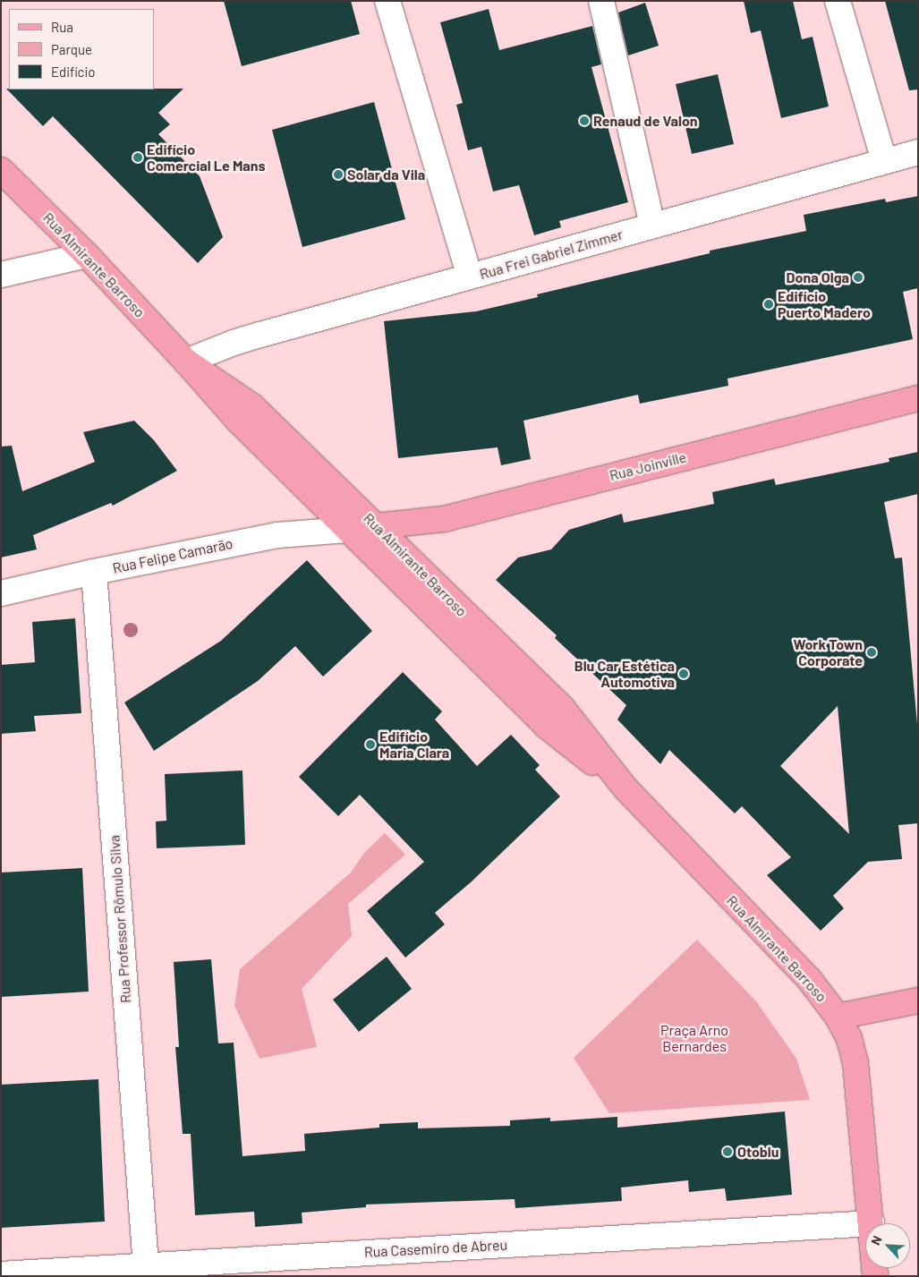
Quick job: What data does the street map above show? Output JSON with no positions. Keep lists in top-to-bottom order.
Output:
{
  "streets": {
    "main road": ["Rua Almirante Barroso", "Rua Joinville"],
    "street": [
      "Rua Frei Gabriel Zimmer",
      "Rua Felipe Camarão",
      "Rua Professor Rômulo Silva",
      "Rua Casemiro de Abreu"
    ]
  },
  "crossings": [
    ["Rua Frei Gabriel Zimmer", "Rua Almirante Barroso"],
    ["Rua Almirante Barroso", "Rua Joinville"],
    ["Rua Almirante Barroso", "Rua Felipe Camarão"],
    ["Rua Joinville", "Rua Felipe Camarão"],
    ["Rua Felipe Camarão", "Rua Professor Rômulo Silva"],
    ["Rua Professor Rômulo Silva", "Rua Casemiro de Abreu"]
  ],
  "parks": ["Praça Arno Bernardes"],
  "places": [
    "Renaud de Valon",
    "Edifício Comercial Le Mans",
    "Solar da Vila",
    "Dona Olga",
    "Edifício Puerto Madero",
    "Work Town Corporate",
    "Blu Car Estética Automotiva",
    "Edifício Maria Clara",
    "Otoblu"
  ],
  "legend": ["Rua", "Parque", "Edifício"],
  "north": "top left"
}
